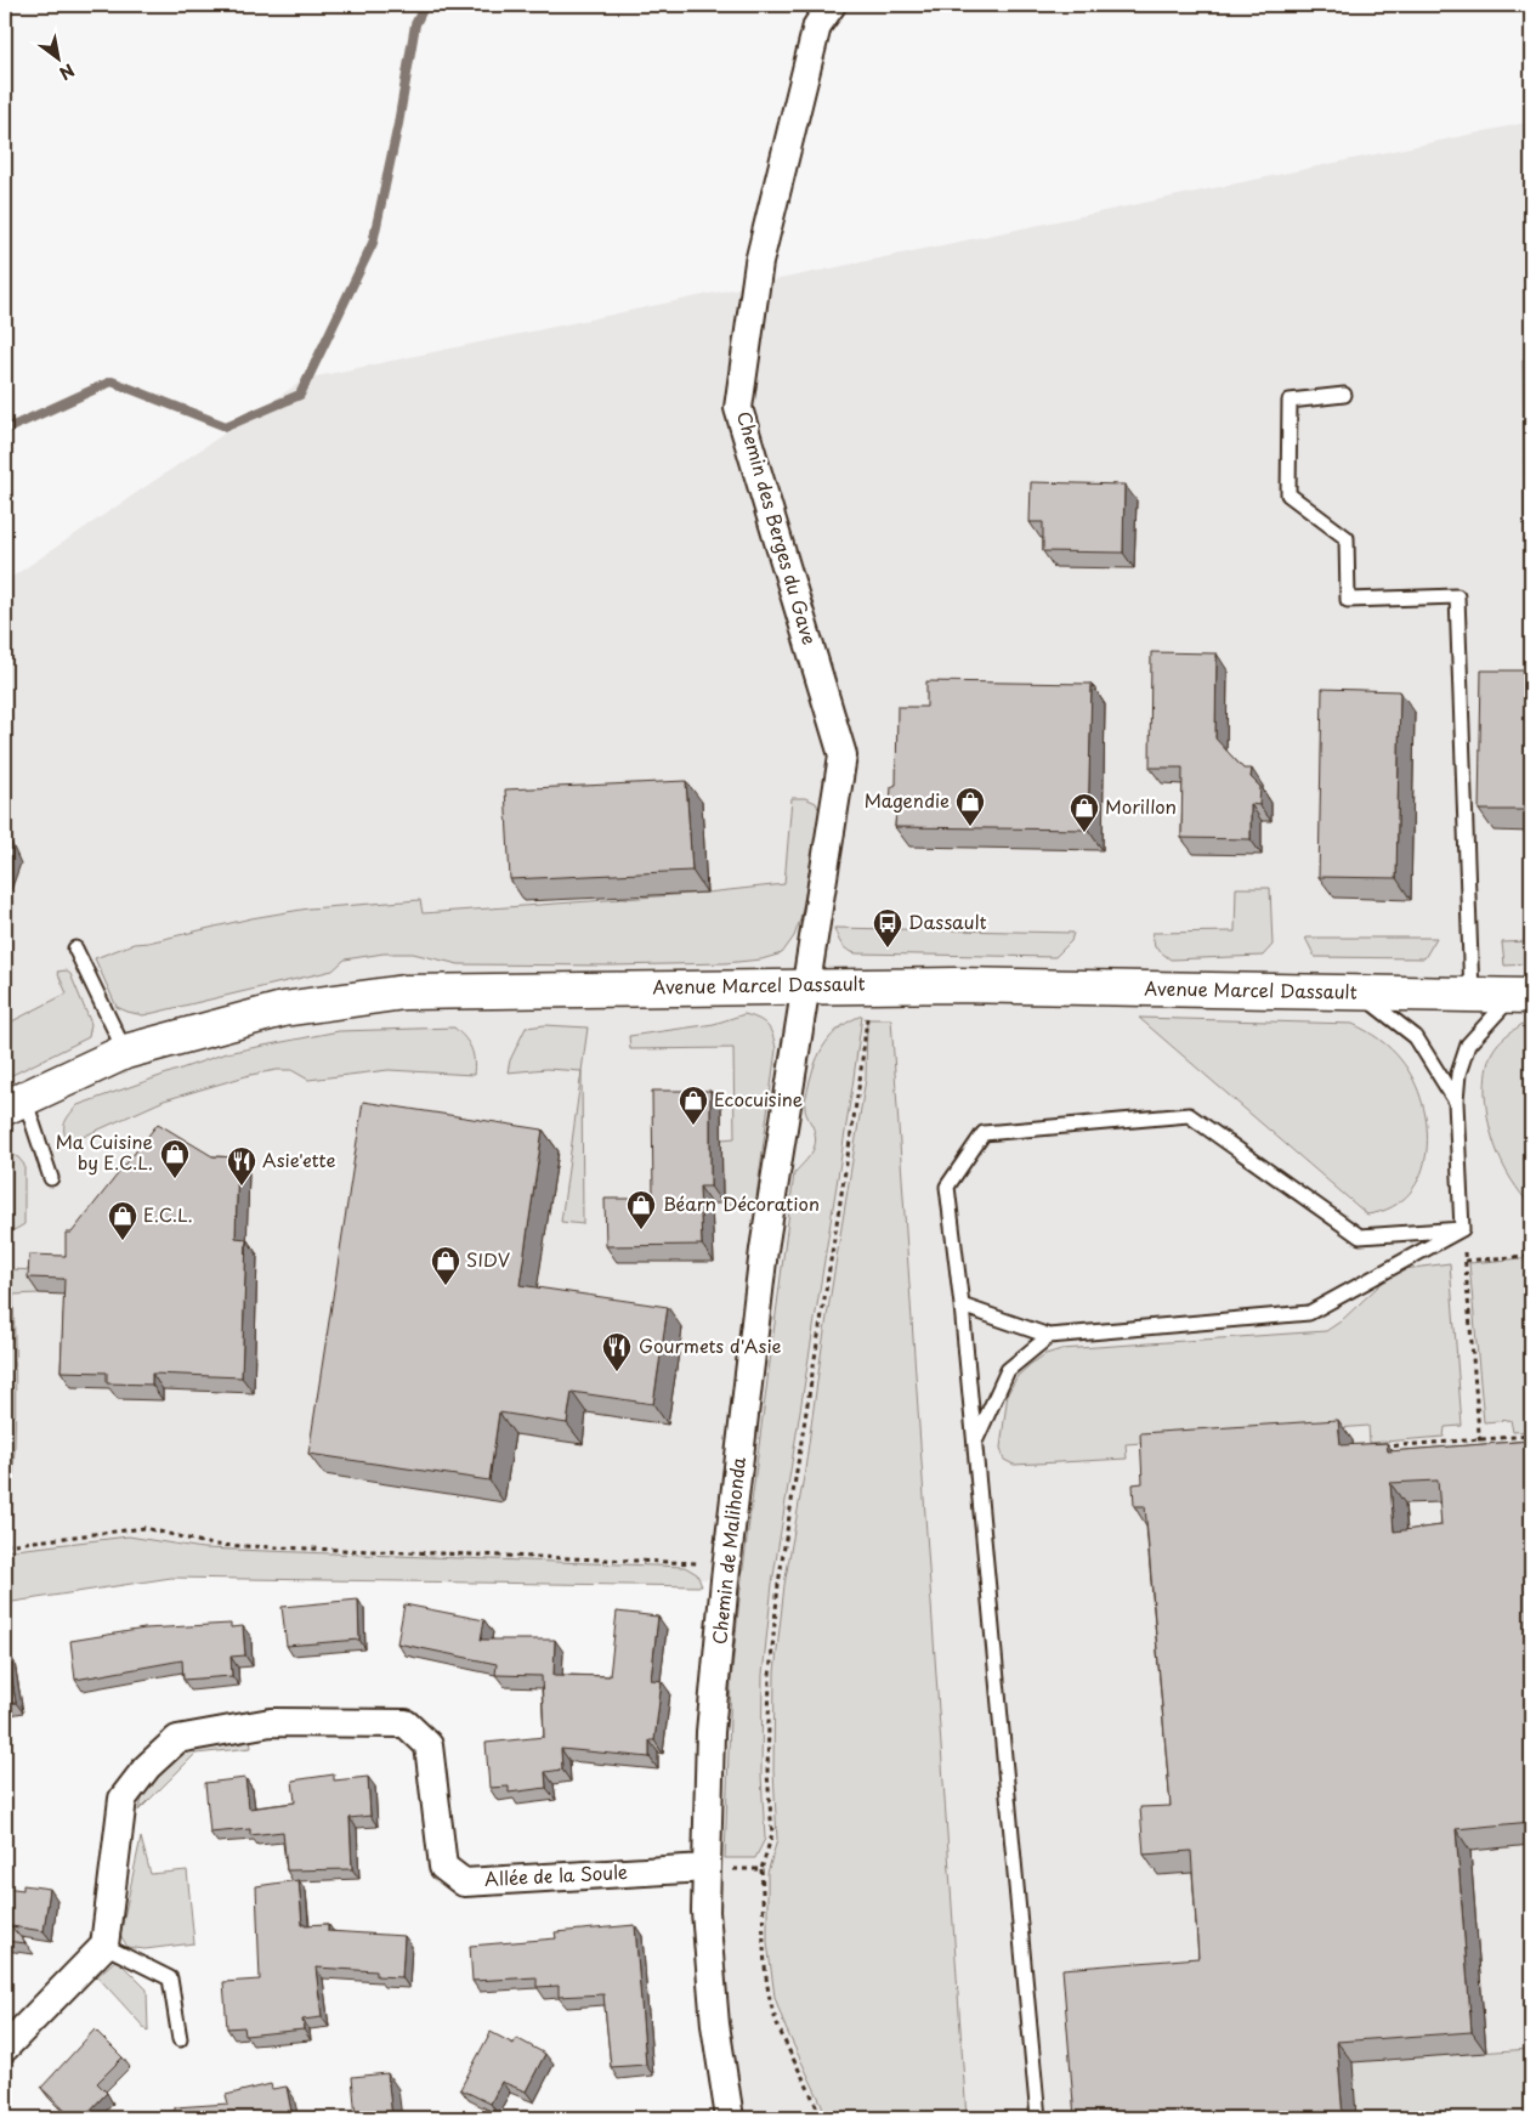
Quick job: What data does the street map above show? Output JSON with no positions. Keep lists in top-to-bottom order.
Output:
{
  "streets": {
    "street": [
      "Chemin des Berges du Gave",
      "Avenue Marcel Dassault",
      "Chemin de Malihonda",
      "Allée de la Soule"
    ]
  },
  "crossings": [
    ["Chemin des Berges du Gave", "Avenue Marcel Dassault"],
    ["Chemin des Berges du Gave", "Chemin de Malihonda"],
    ["Avenue Marcel Dassault", "Chemin de Malihonda"],
    ["Chemin de Malihonda", "Allée de la Soule"]
  ],
  "places": {
    "shop": [
      "Magendie",
      "Morillon",
      "Ecocuisine",
      "Ma Cuisine by E.C.L.",
      "Béarn Décoration",
      "E.C.L.",
      "SIDV"
    ],
    "bus stop": ["Dassault"],
    "restaurant": ["Asie'ette", "Gourmets d'Asie"]
  },
  "north": "bottom right"
}
